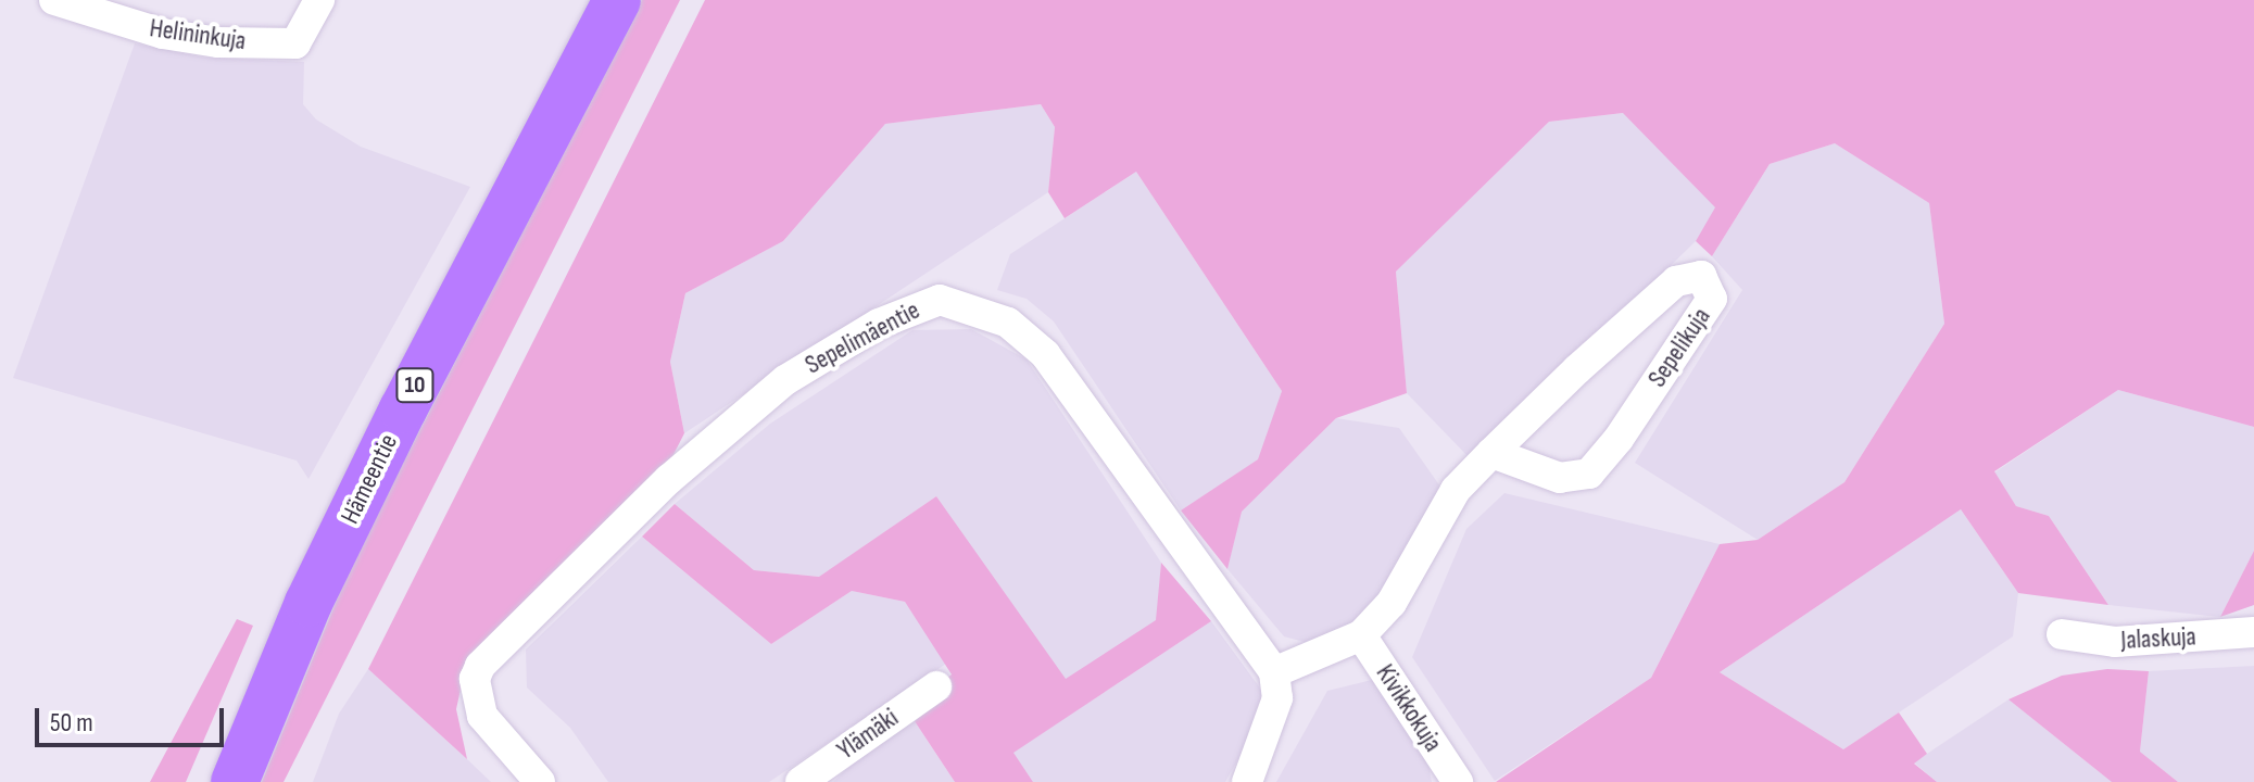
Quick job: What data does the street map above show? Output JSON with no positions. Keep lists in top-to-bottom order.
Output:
{
  "streets": {
    "highway": ["10", "Hämeentie"],
    "street": [
      "Helininkuja",
      "Sepelimäentie",
      "Sepelikuja",
      "Jalaskuja",
      "Kivikkokuja",
      "Ylämäki"
    ]
  },
  "crossings": [
    ["Sepelimäentie", "Sepelikuja"],
    ["Sepelikuja", "Kivikkokuja"]
  ],
  "scale_bar": "50 m"
}
